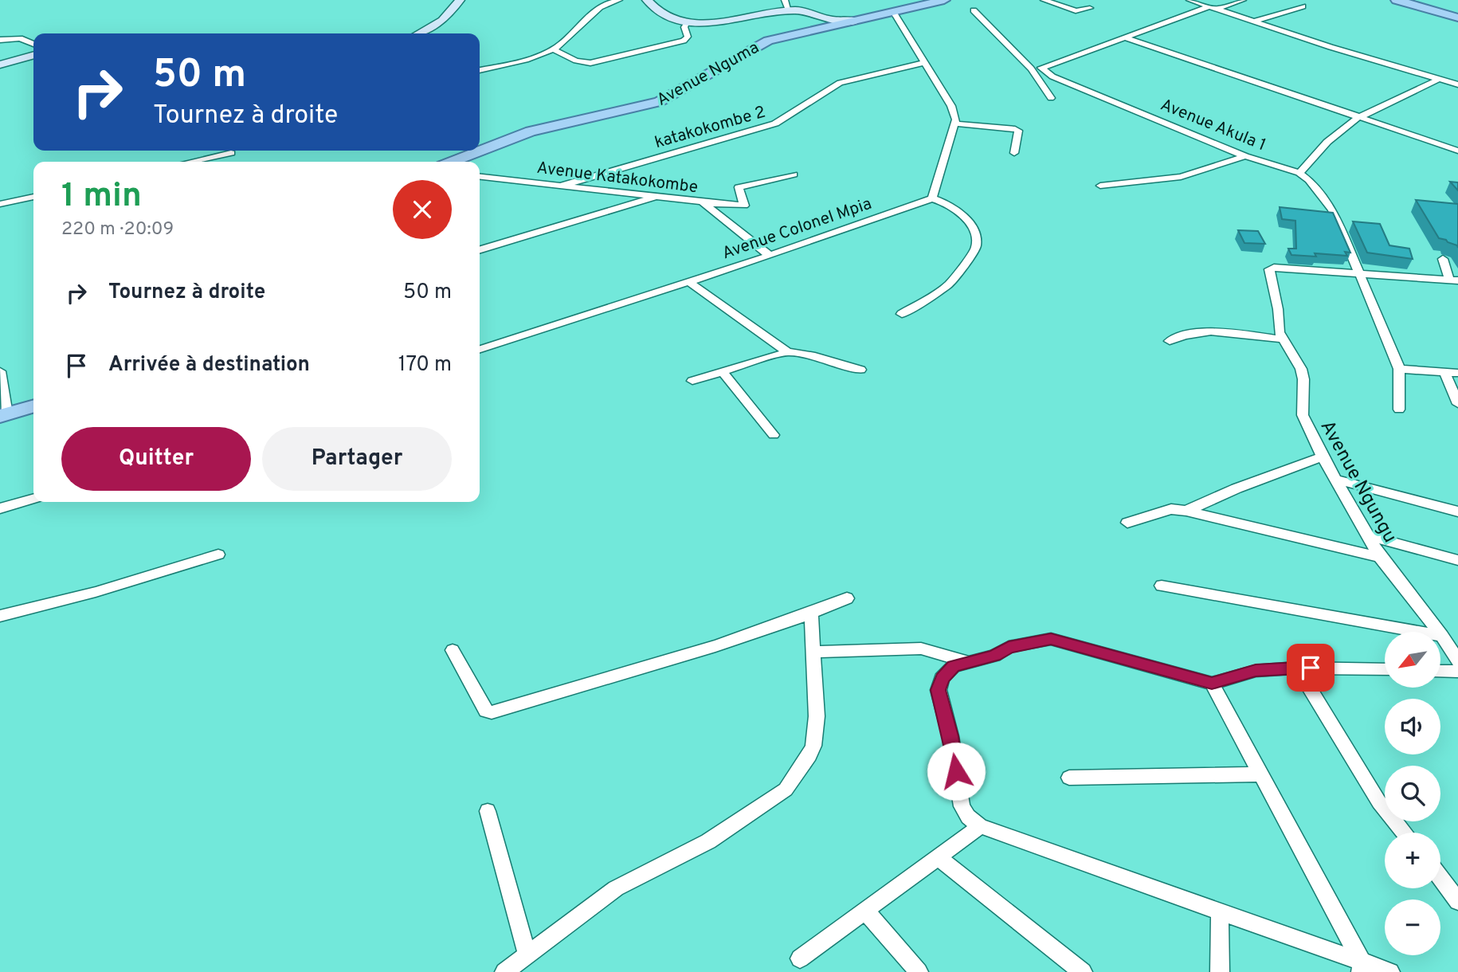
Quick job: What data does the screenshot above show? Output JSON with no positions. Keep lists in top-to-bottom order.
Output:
{
  "streets": {
    "main road": ["Avenue Nguma"],
    "street": [
      "Avenue Akula 1",
      "katakokombe 2",
      "Avenue Katakokombe",
      "Avenue Colonel Mpia",
      "Avenue Ngungu"
    ]
  },
  "crossings": [
    ["Avenue Akula 1", "Avenue Ngungu"],
    ["katakokombe 2", "Avenue Katakokombe"],
    ["Avenue Katakokombe", "Avenue Colonel Mpia"]
  ],
  "north": "bottom left",
  "page": {
    "turn": ["50 m", "Tournez à droite"],
    "heading": ["1 min", "220 m · 20:09"],
    "list": [
      {
        "name": "Tournez à droite",
        "value": "50 m"
      },
      {
        "name": "Arrivée à destination",
        "value": "170 m"
      }
    ],
    "buttons": ["Quitter", "Partager"],
    "map_buttons": ["+", "−"]
  }
}
